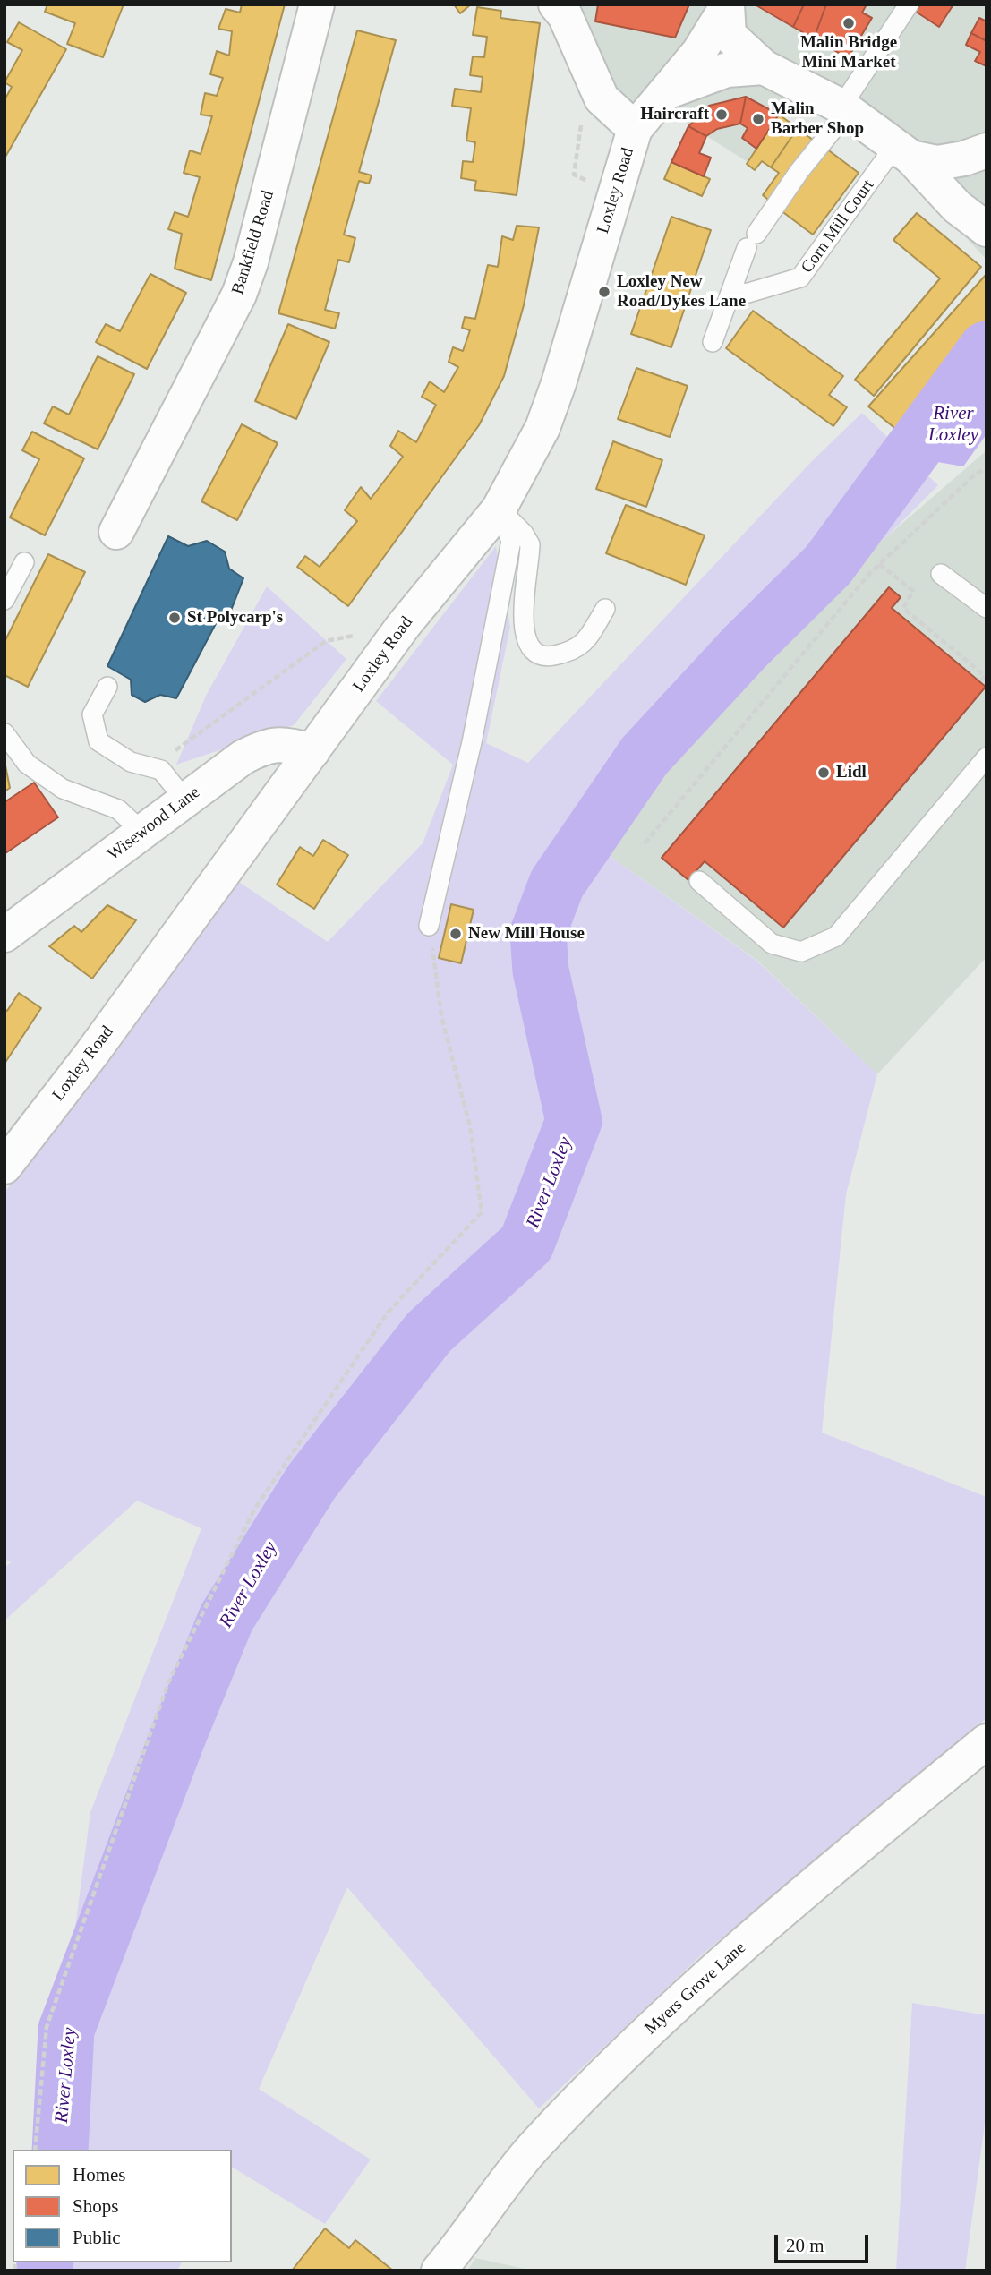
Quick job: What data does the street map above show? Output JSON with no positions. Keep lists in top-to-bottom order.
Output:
{
  "streets": {
    "main road": [
      "Loxley Road",
      "Bankfield Road",
      "Wisewood Lane",
      "Myers Grove Lane"
    ],
    "lane": ["Corn Mill Court"]
  },
  "crossings": [
    ["Loxley Road", "Corn Mill Court"],
    ["Loxley Road", "Wisewood Lane"]
  ],
  "water": ["River Loxley"],
  "places": [
    "Malin Bridge Mini Market",
    "Haircraft",
    "Malin Barber Shop",
    "Loxley New Road/Dykes Lane",
    "St Polycarp's",
    "Lidl",
    "New Mill House"
  ],
  "legend": ["Homes", "Shops", "Public"],
  "scale_bar": "20 m"
}
